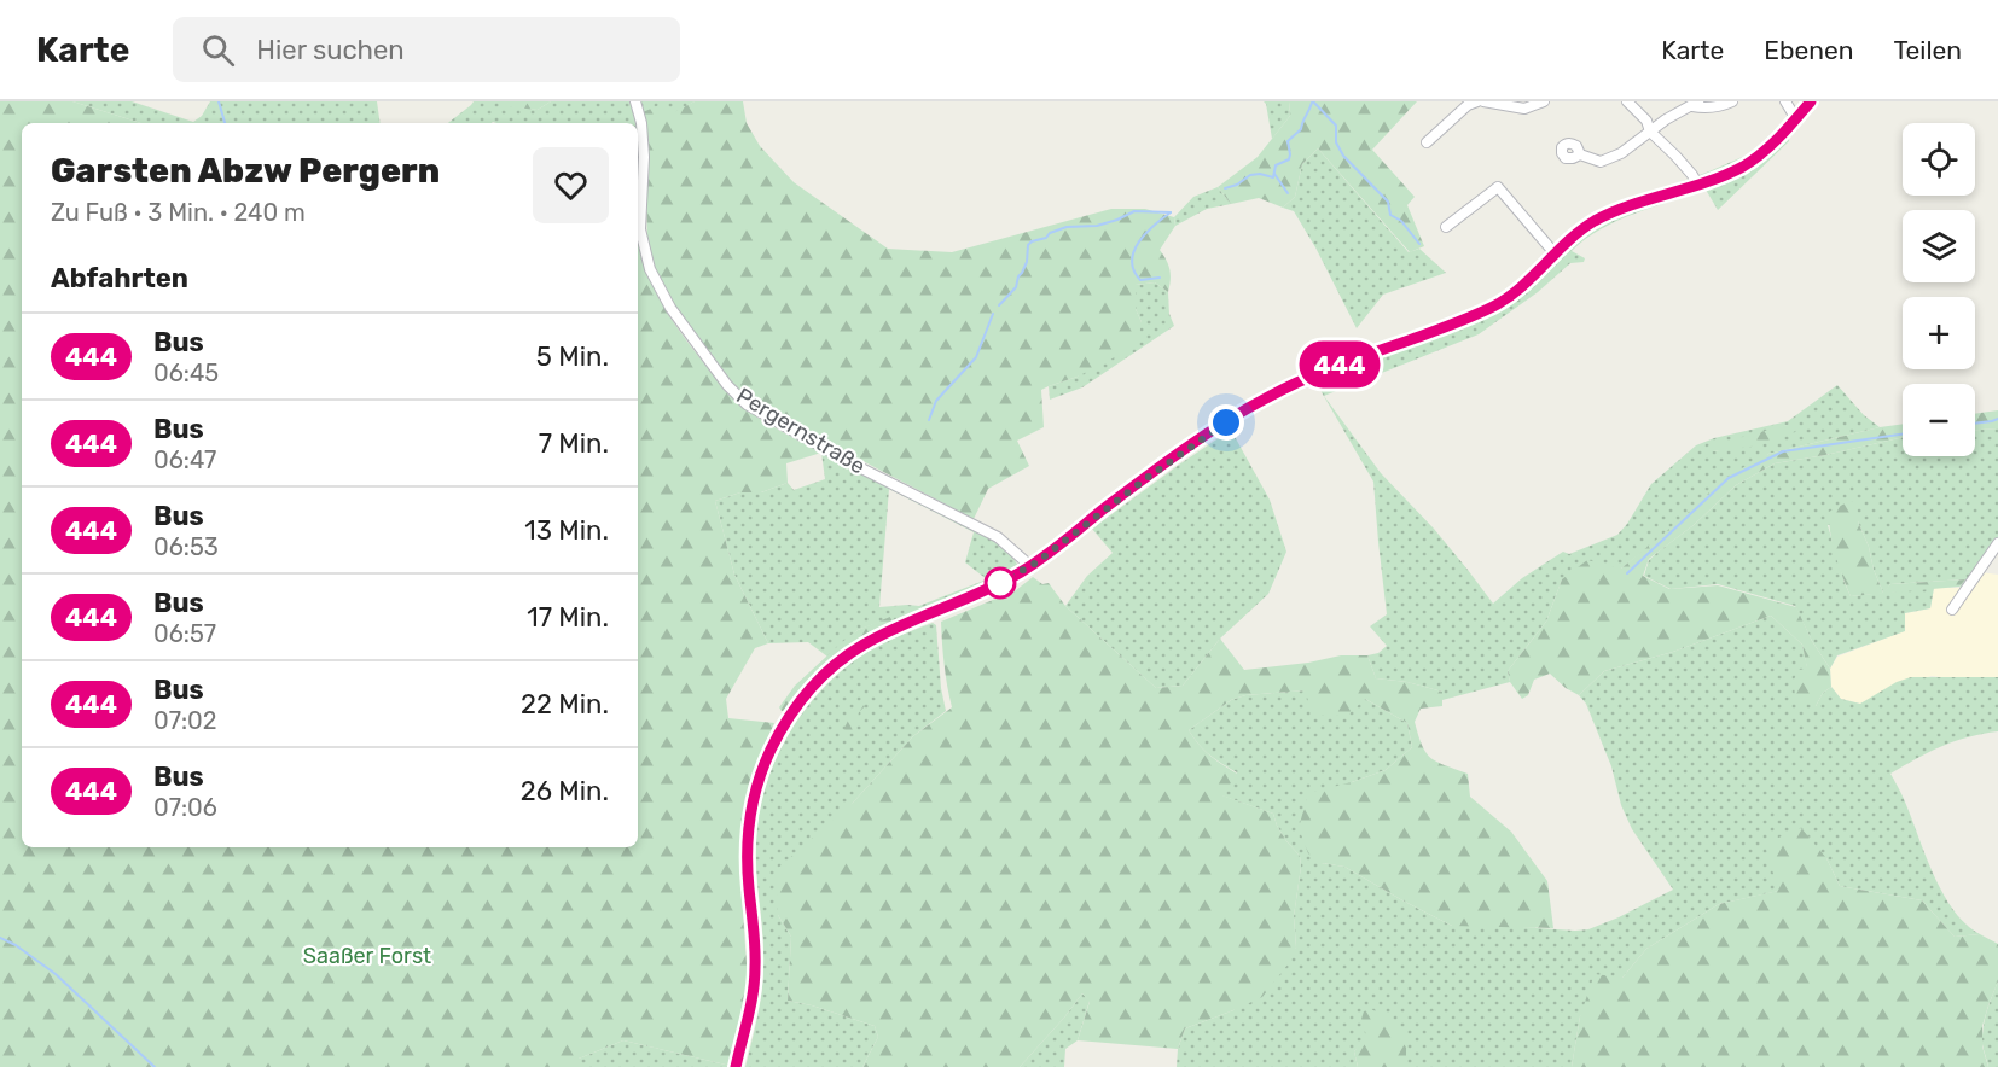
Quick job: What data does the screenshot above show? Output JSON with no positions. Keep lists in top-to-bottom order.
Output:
{
  "streets": {
    "street": ["Pergernstraße"]
  },
  "parks": ["Saaßer Forst"],
  "lines": ["bus line 444"],
  "page": {
    "header": "Karte",
    "search": "Hier suchen",
    "nav": ["Karte", "Ebenen", "Teilen"],
    "on_map": "444",
    "map_buttons": ["+", "−"],
    "heading": [
      ["Garsten Abzw Pergern", "Zu Fuß · 3 Min. · 240 m"],
      "Abfahrten"
    ],
    "list": [
      {
        "mark": "444",
        "name": "Bus",
        "note": "06:45",
        "value": "5 Min."
      },
      {
        "mark": "444",
        "name": "Bus",
        "note": "06:47",
        "value": "7 Min."
      },
      {
        "mark": "444",
        "name": "Bus",
        "note": "06:53",
        "value": "13 Min."
      },
      {
        "mark": "444",
        "name": "Bus",
        "note": "06:57",
        "value": "17 Min."
      },
      {
        "mark": "444",
        "name": "Bus",
        "note": "07:02",
        "value": "22 Min."
      },
      {
        "mark": "444",
        "name": "Bus",
        "note": "07:06",
        "value": "26 Min."
      }
    ]
  }
}
